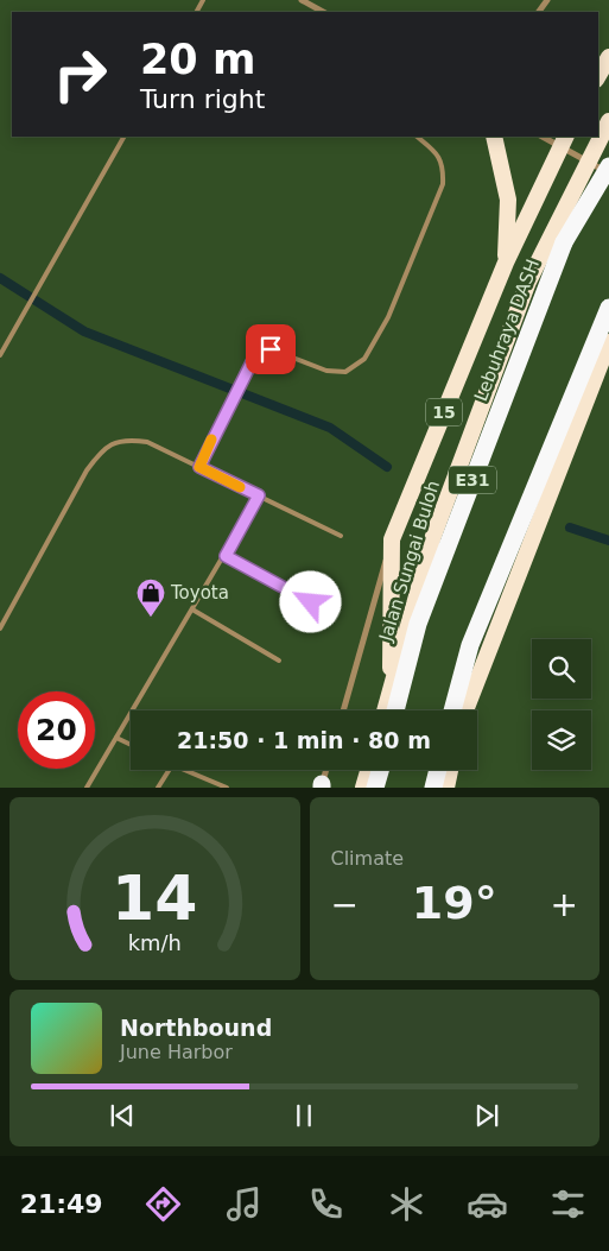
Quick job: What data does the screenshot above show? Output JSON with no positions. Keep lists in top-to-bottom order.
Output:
{
  "streets": {
    "highway": [
      "Lebuhraya DASH",
      "15",
      "E31",
      "Jalan Sungai Buloh"
    ]
  },
  "crossings": [
    ["15", "Jalan Sungai Buloh"]
  ],
  "places": {
    "shop": ["Toyota"]
  },
  "page": {
    "turn": ["20 m", "Turn right"],
    "limit": "20",
    "trip": "21:50 · 1 min · 80 m",
    "tile": "Climate",
    "heat": ["−", "19°", "+"],
    "song": ["Northbound", "June Harbor"],
    "tabs": "21:49",
    "gauge": ["14", "km/h"]
  }
}
